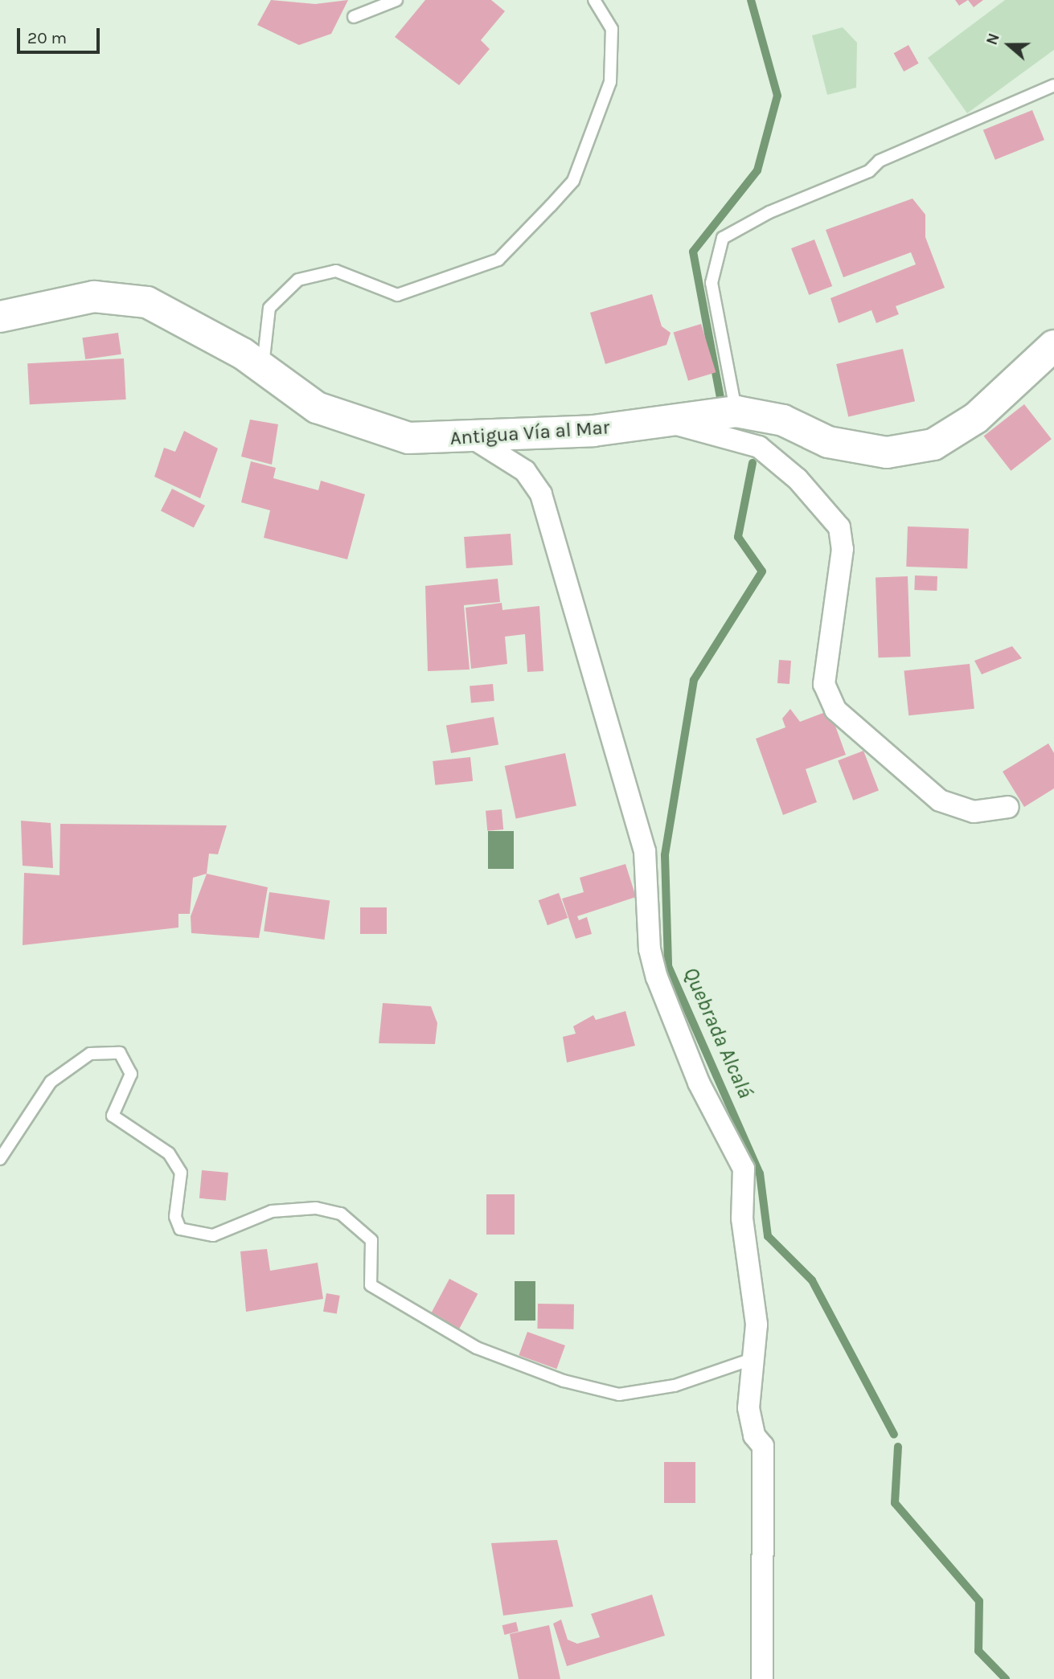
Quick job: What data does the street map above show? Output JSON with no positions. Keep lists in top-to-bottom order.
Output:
{
  "streets": {
    "main road": ["Antigua Vía al Mar"]
  },
  "water": ["Quebrada Alcalá"],
  "scale_bar": "20 m",
  "north": "left"
}
